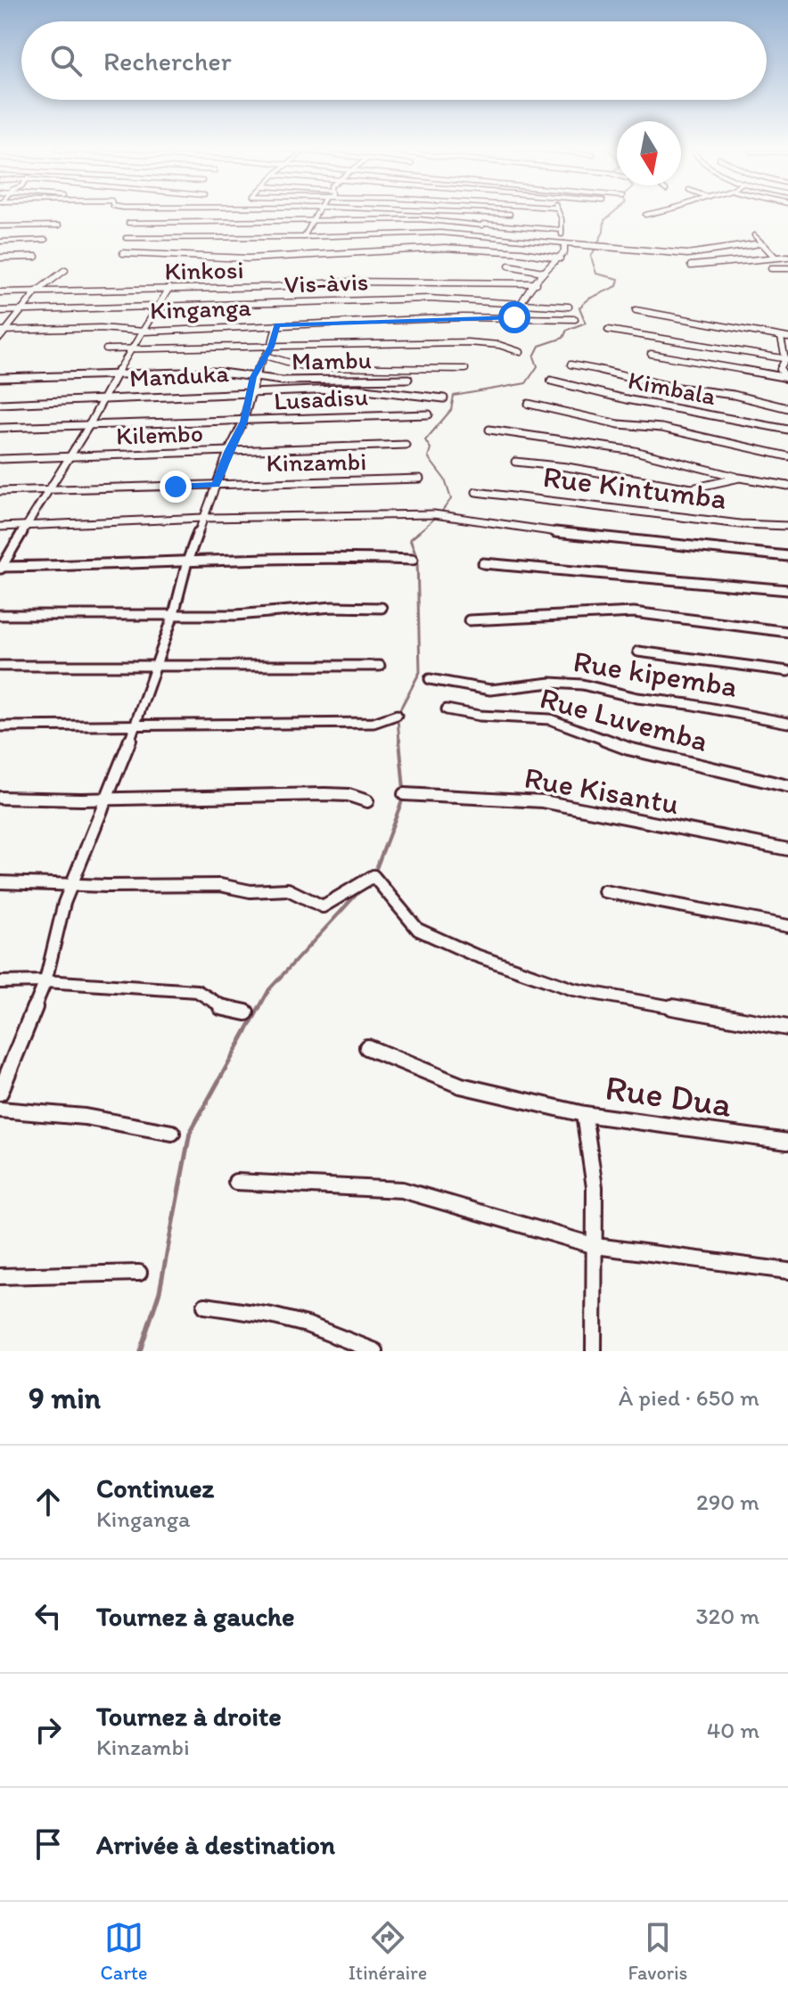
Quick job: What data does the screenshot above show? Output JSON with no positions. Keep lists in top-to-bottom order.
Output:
{
  "streets": {
    "street": [
      "Kinkosi",
      "Vis-àvis",
      "Kinganga",
      "Mambu",
      "Manduka",
      "Kimbala",
      "Lusadisu",
      "Kilembo",
      "Kinzambi",
      "Rue Kintumba",
      "Rue kipemba",
      "Rue Luvemba",
      "Rue Kisantu",
      "Rue Dua"
    ]
  },
  "north": "bottom",
  "page": {
    "search": "Rechercher",
    "heading": ["9 min", "À pied · 650 m"],
    "list": [
      ["Continuez", "Kinganga", "290 m"],
      ["Tournez à gauche", "320 m"],
      ["Tournez à droite", "Kinzambi", "40 m"],
      "Arrivée à destination"
    ],
    "nav": ["Carte", "Itinéraire", "Favoris"]
  }
}
